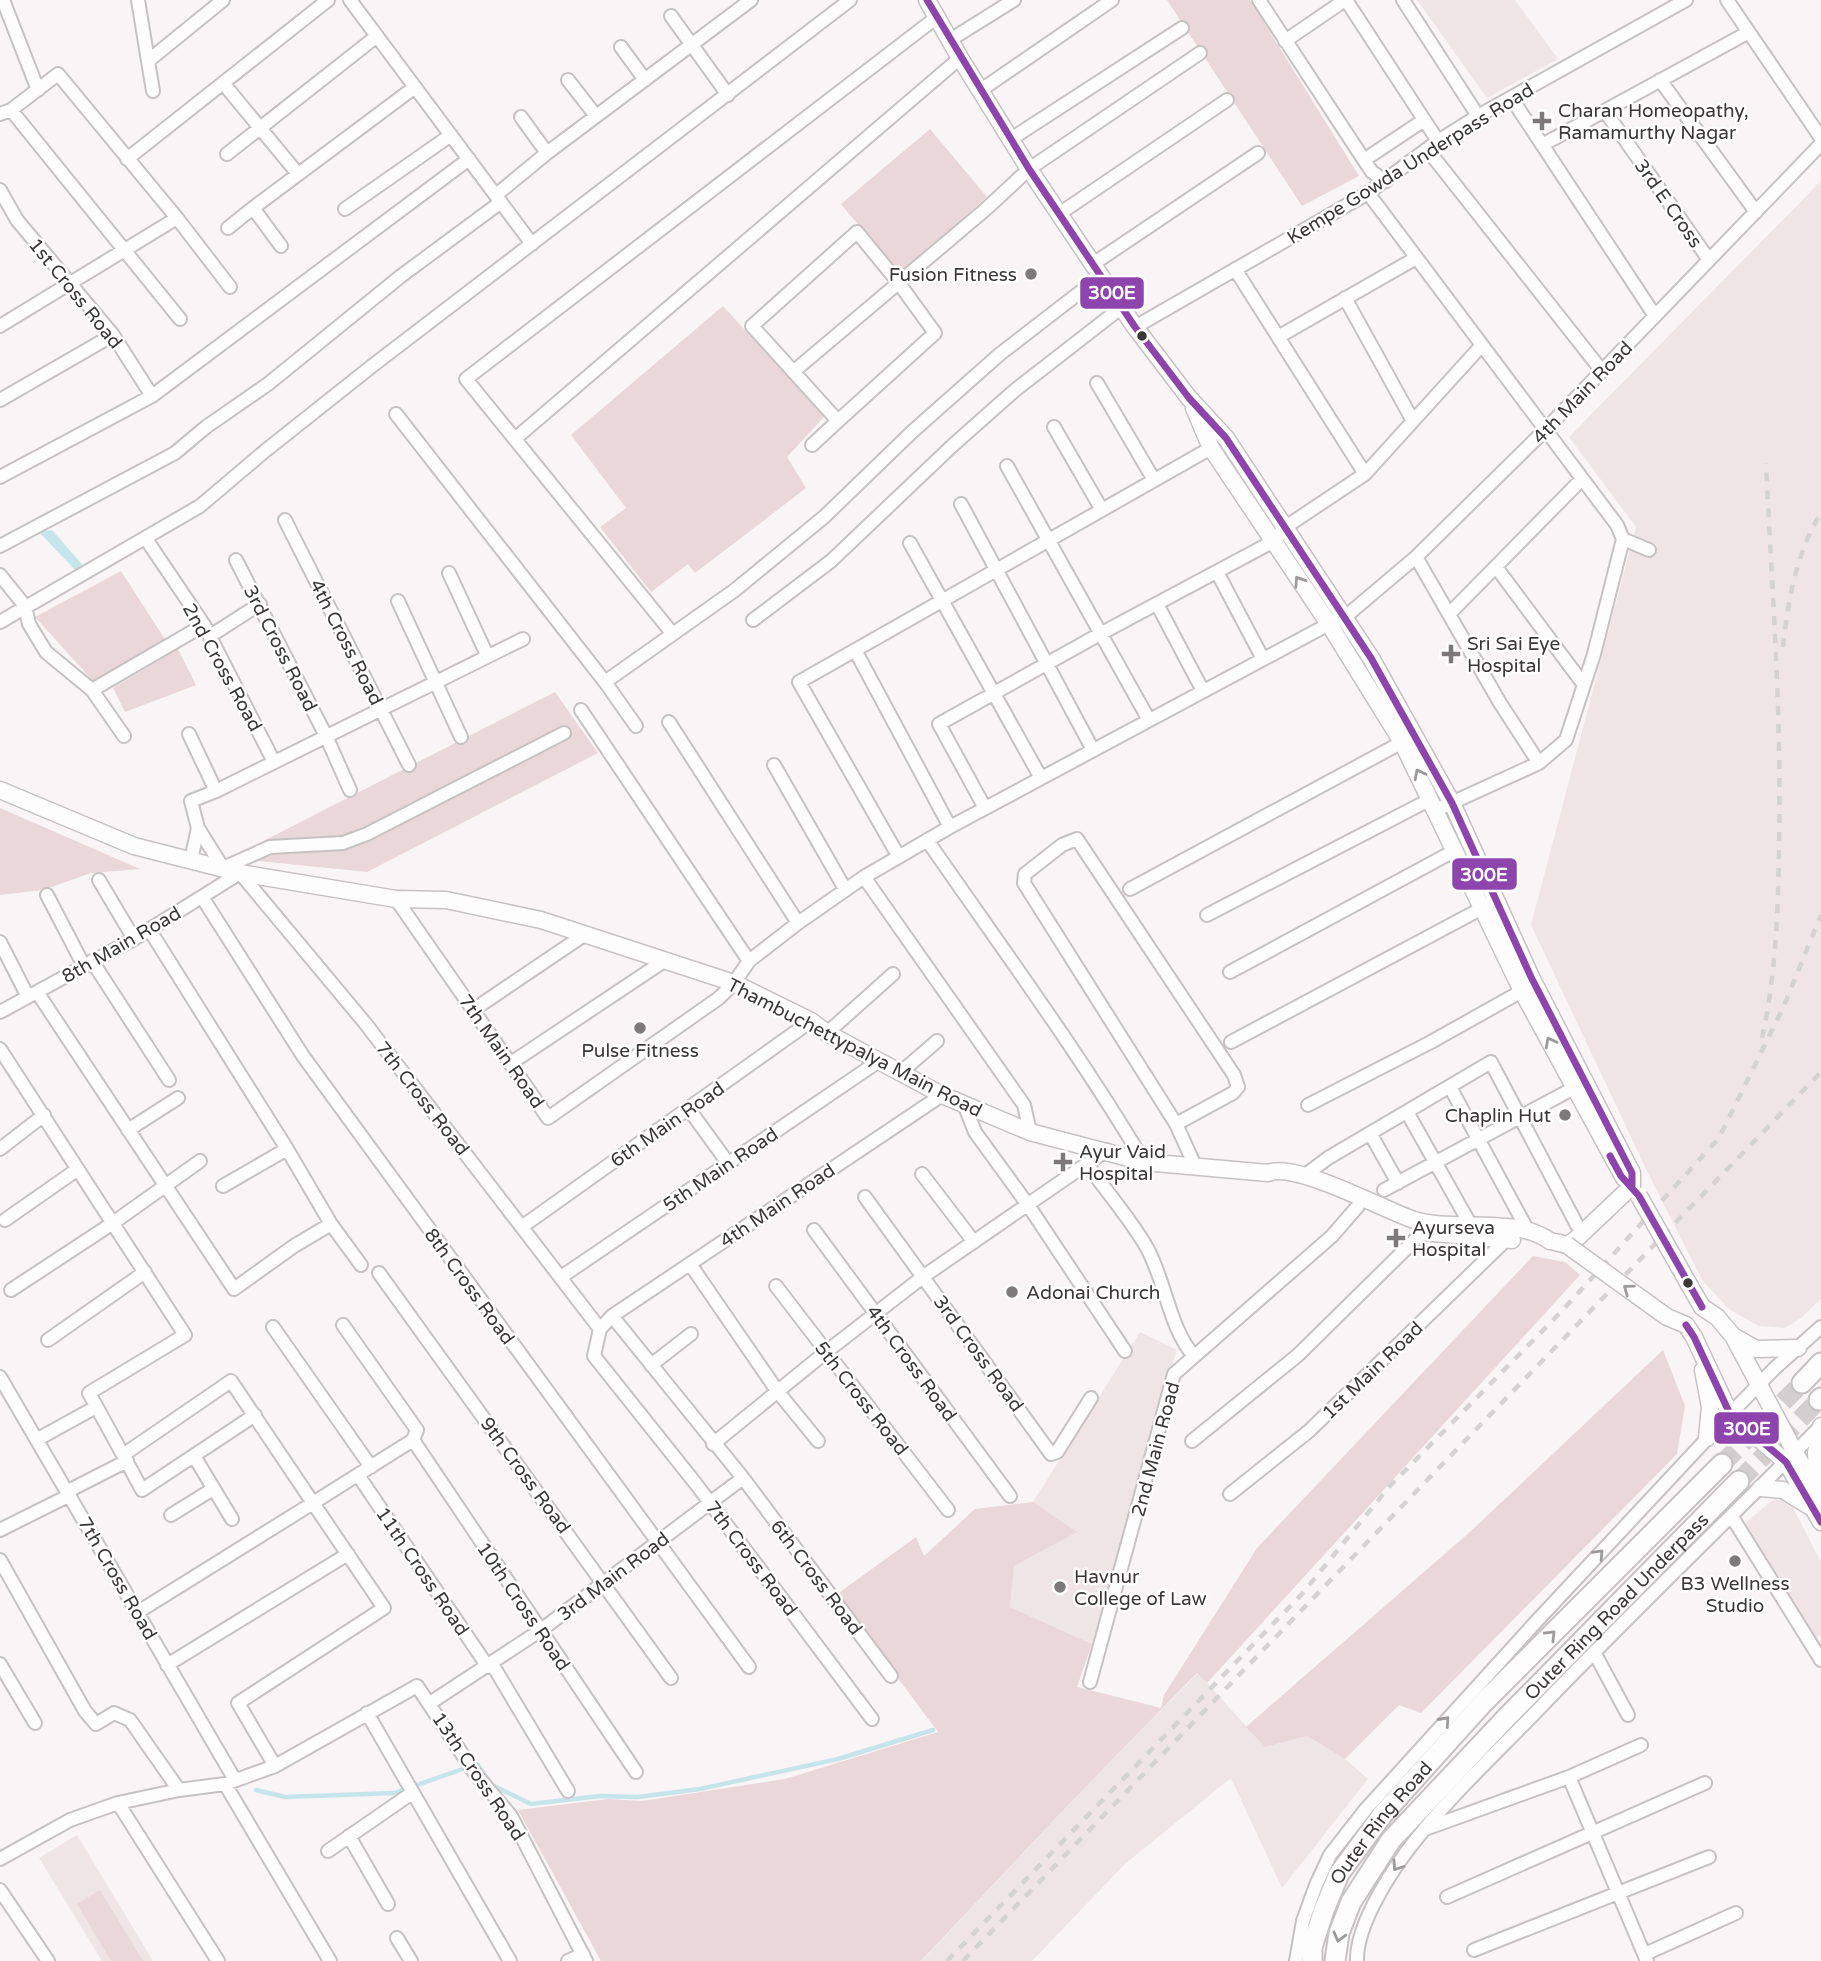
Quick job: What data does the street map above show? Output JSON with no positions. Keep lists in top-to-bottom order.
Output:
{
  "streets": {
    "highway": ["Outer Ring Road Underpass", "Outer Ring Road"],
    "main road": ["Thambuchettypalya Main Road"],
    "street": [
      "Kempe Gowda Underpass Road",
      "3rd E Cross",
      "1st Cross Road",
      "4th Main Road",
      "4th Cross Road",
      "3rd Cross Road",
      "2nd Cross Road",
      "8th Main Road",
      "7th Main Road",
      "7th Cross Road",
      "6th Main Road",
      "5th Main Road",
      "8th Cross Road",
      "1st Main Road",
      "5th Cross Road",
      "2nd Main Road",
      "9th Cross Road",
      "11th Cross Road",
      "3rd Main Road",
      "6th Cross Road",
      "10th Cross Road",
      "13th Cross Road"
    ]
  },
  "crossings": [
    ["3rd E Cross", "4th Main Road"],
    ["4th Main Road", "Thambuchettypalya Main Road"],
    ["4th Main Road", "7th Main Road"],
    ["8th Main Road", "Thambuchettypalya Main Road"],
    ["8th Main Road", "7th Cross Road"],
    ["8th Main Road", "8th Cross Road"],
    ["Thambuchettypalya Main Road", "7th Main Road"],
    ["Thambuchettypalya Main Road", "7th Cross Road"],
    ["Thambuchettypalya Main Road", "6th Main Road"],
    ["Thambuchettypalya Main Road", "5th Main Road"],
    ["Thambuchettypalya Main Road", "1st Main Road"],
    ["Thambuchettypalya Main Road", "2nd Main Road"],
    ["7th Cross Road", "6th Main Road"],
    ["7th Cross Road", "5th Main Road"],
    ["7th Cross Road", "3rd Main Road"],
    ["8th Cross Road", "3rd Main Road"],
    ["9th Cross Road", "3rd Main Road"],
    ["11th Cross Road", "3rd Main Road"],
    ["3rd Main Road", "6th Cross Road"],
    ["3rd Main Road", "10th Cross Road"],
    ["3rd Main Road", "13th Cross Road"],
    ["Outer Ring Road Underpass", "Outer Ring Road"]
  ],
  "places": {
    "health": [
      "Charan Homeopathy, Ramamurthy Nagar",
      "Sri Sai Eye Hospital",
      "Ayur Vaid Hospital",
      "Ayurseva Hospital"
    ],
    "other": [
      "Fusion Fitness",
      "Pulse Fitness",
      "Chaplin Hut",
      "Adonai Church",
      "B3 Wellness Studio",
      "Havnur College of Law"
    ]
  },
  "lines": ["transit line 300E"]
}
